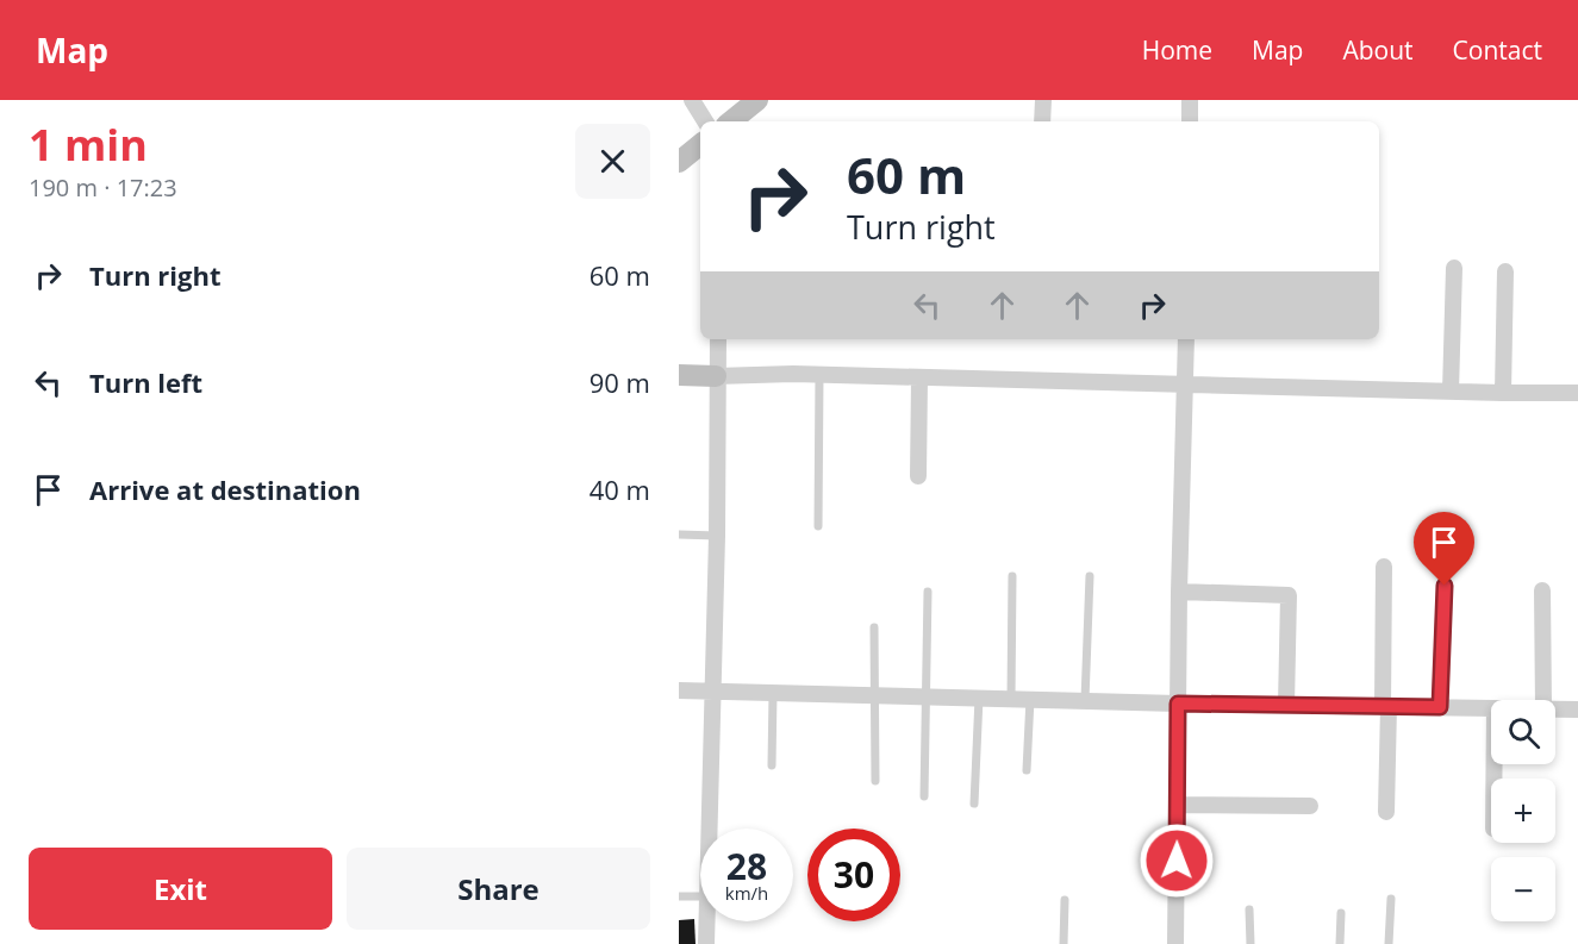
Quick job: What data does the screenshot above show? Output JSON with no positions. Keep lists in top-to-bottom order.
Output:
{
  "page": {
    "header": "Map",
    "nav": [
      "Home",
      "Map",
      "About",
      "Contact"
    ],
    "heading": ["1 min", "190 m · 17:23"],
    "turn": ["60 m", "Turn right"],
    "list": [
      {
        "name": "Turn right",
        "value": "60 m"
      },
      {
        "name": "Turn left",
        "value": "90 m"
      },
      {
        "name": "Arrive at destination",
        "value": "40 m"
      }
    ],
    "map_buttons": ["+", "−"],
    "speed": "28 km/h",
    "limit": "30",
    "buttons": ["Exit", "Share"]
  }
}
